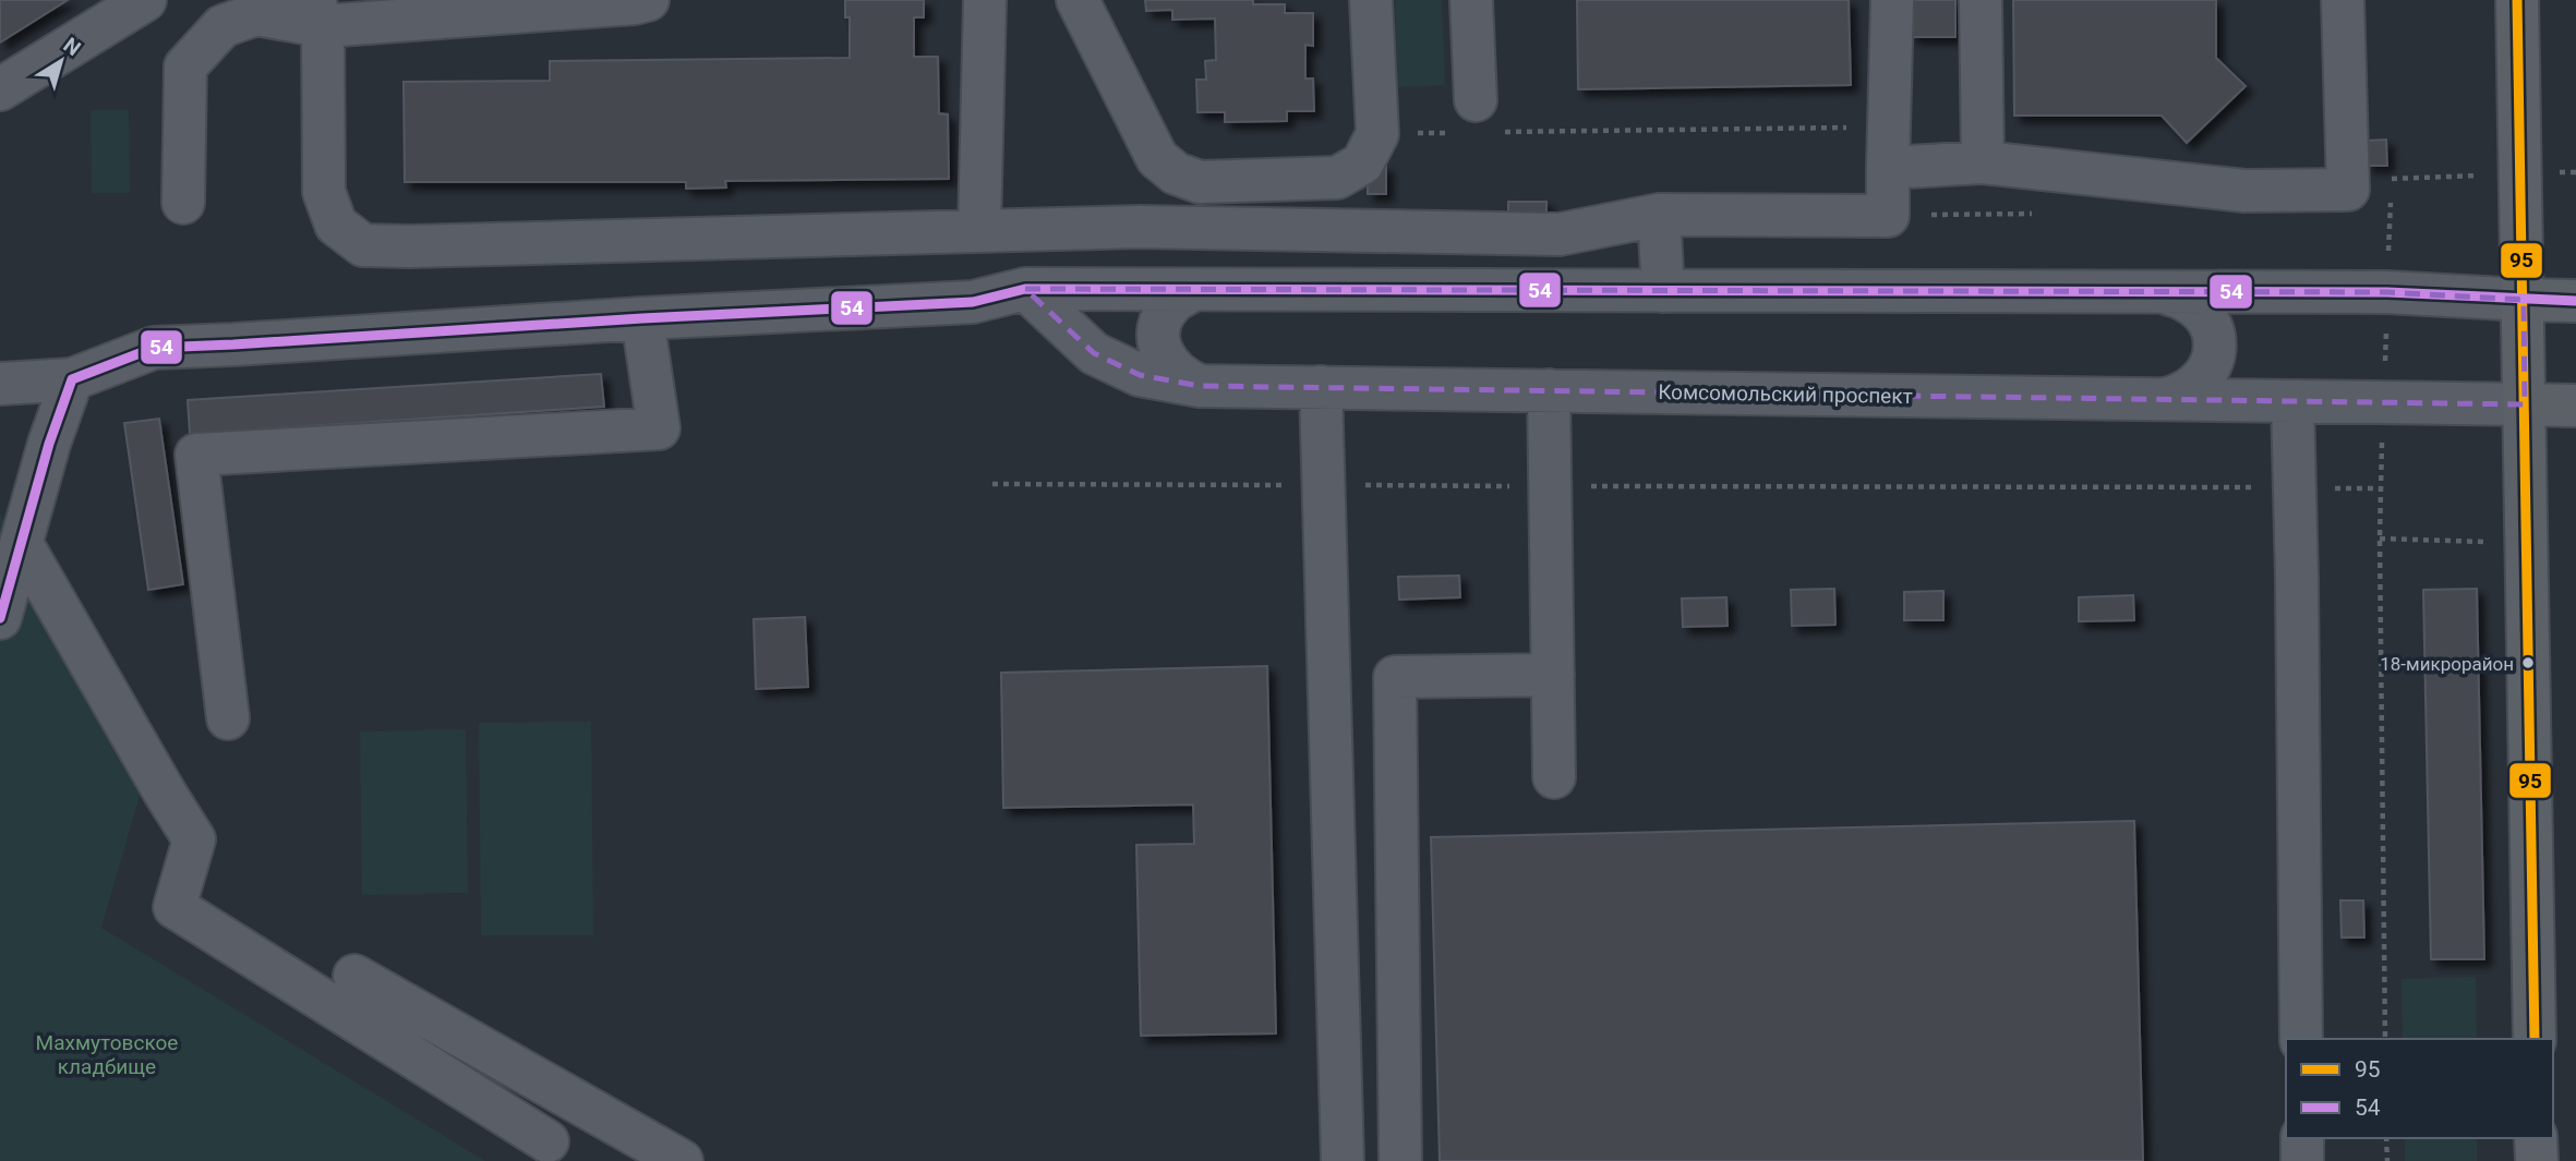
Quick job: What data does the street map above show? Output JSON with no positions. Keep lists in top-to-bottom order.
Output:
{
  "streets": {
    "main road": ["Комсомольский проспект"]
  },
  "parks": ["Махмутовское кладбище"],
  "places": ["18-микрорайон"],
  "lines": ["transit line 95", "transit line 54"],
  "legend": ["95", "54"],
  "north": "top right"
}
